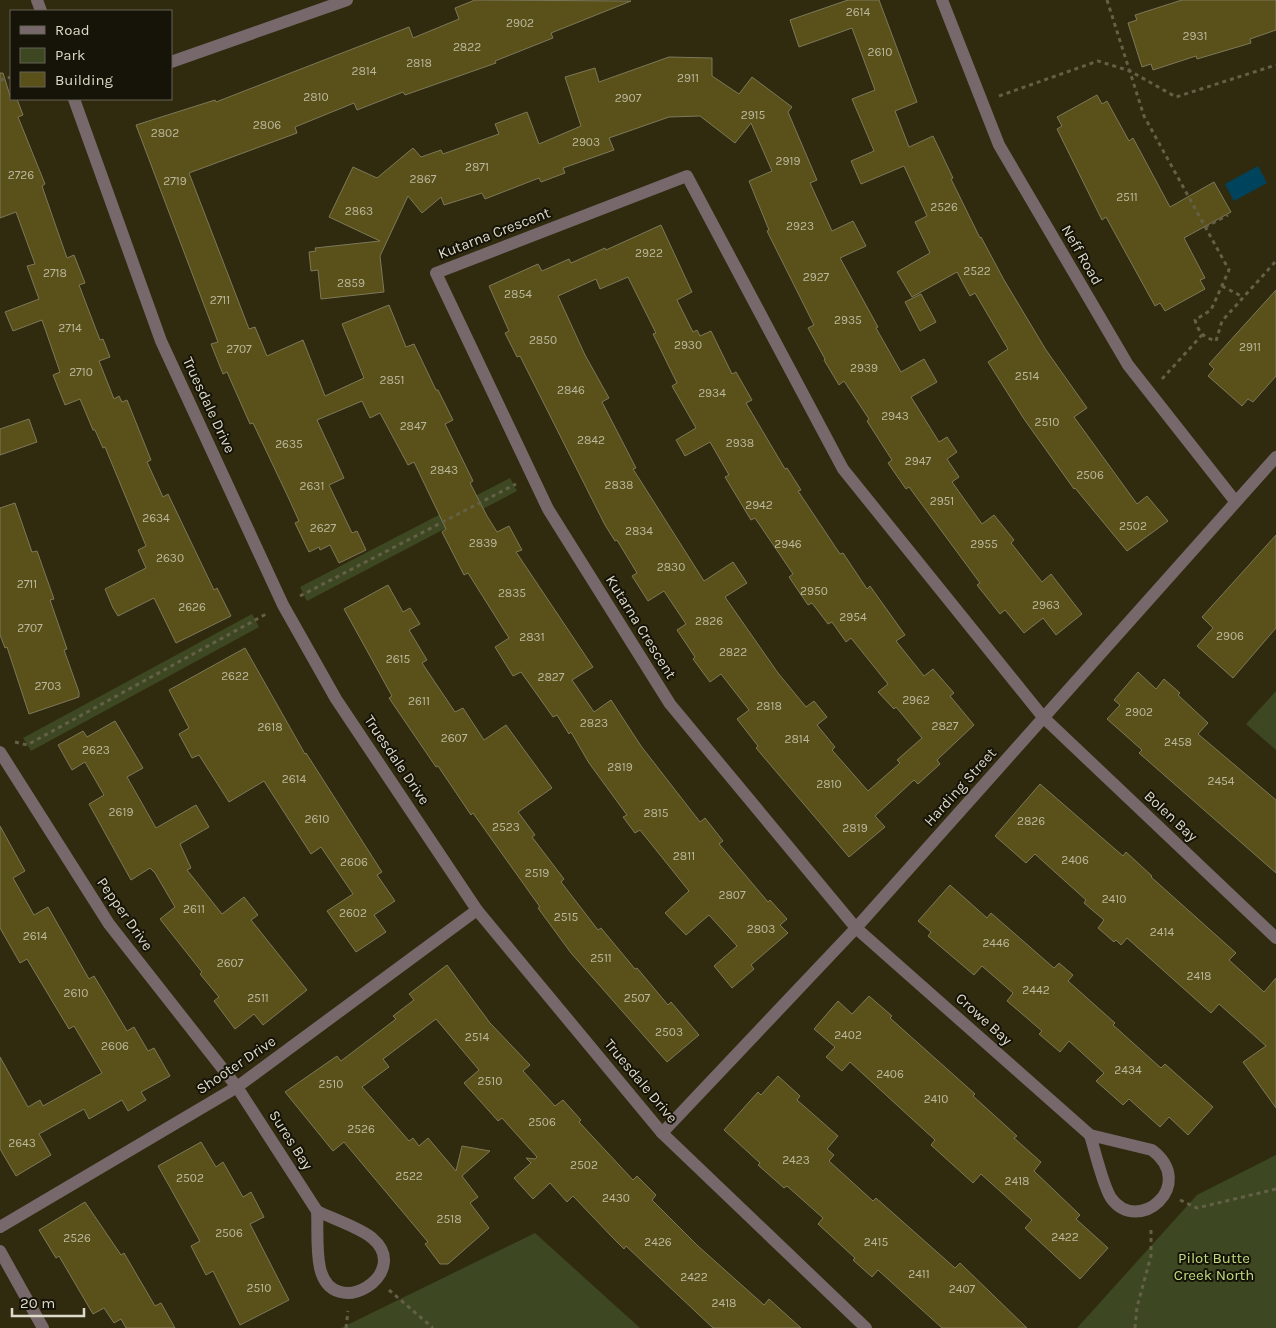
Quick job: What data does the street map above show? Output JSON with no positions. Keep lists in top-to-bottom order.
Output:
{
  "streets": {
    "street": [
      "Kutarna Crescent",
      "Neff Road",
      "Truesdale Drive",
      "Harding Street",
      "Bolen Bay",
      "Pepper Drive",
      "Crowe Bay",
      "Shooter Drive",
      "Sures Bay"
    ]
  },
  "crossings": [
    ["Kutarna Crescent", "Harding Street"],
    ["Kutarna Crescent", "Bolen Bay"],
    ["Kutarna Crescent", "Crowe Bay"],
    ["Neff Road", "Harding Street"],
    ["Truesdale Drive", "Harding Street"],
    ["Truesdale Drive", "Shooter Drive"],
    ["Harding Street", "Bolen Bay"],
    ["Harding Street", "Crowe Bay"],
    ["Pepper Drive", "Shooter Drive"],
    ["Pepper Drive", "Sures Bay"],
    ["Shooter Drive", "Sures Bay"]
  ],
  "parks": ["Pilot Butte Creek North"],
  "house_numbers": [
    "2614",
    "2902",
    "2931",
    "2822",
    "2610",
    "2818",
    "2814",
    "2911",
    "2810",
    "2907",
    "2915",
    "2806",
    "2802",
    "2903",
    "2919",
    "2871",
    "2726",
    "2867",
    "2719",
    "2511",
    "2526",
    "2863",
    "2923",
    "2922",
    "2522",
    "2718",
    "2927",
    "2859",
    "2854",
    "2711",
    "2935",
    "2714",
    "2850",
    "2930",
    "2911",
    "2707",
    "2939",
    "2710",
    "2514",
    "2851",
    "2846",
    "2934",
    "2943",
    "2510",
    "2847",
    "2842",
    "2938",
    "2635",
    "2947",
    "2843",
    "2506",
    "2838",
    "2631",
    "2951",
    "2942",
    "2634",
    "2502",
    "2627",
    "2834",
    "2839",
    "2946",
    "2955",
    "2630",
    "2830",
    "2711",
    "2950",
    "2835",
    "2963",
    "2626",
    "2954",
    "2826",
    "2707",
    "2906",
    "2831",
    "2822",
    "2615",
    "2622",
    "2827",
    "2703",
    "2962",
    "2611",
    "2818",
    "2902",
    "2823",
    "2827",
    "2618",
    "2607",
    "2814",
    "2458",
    "2623",
    "2819",
    "2614",
    "2454",
    "2810",
    "2619",
    "2815",
    "2610",
    "2826",
    "2523",
    "2819",
    "2811",
    "2406",
    "2606",
    "2519",
    "2807",
    "2410",
    "2611",
    "2602",
    "2515",
    "2803",
    "2414",
    "2614",
    "2446",
    "2511",
    "2607",
    "2418",
    "2442",
    "2610",
    "2511",
    "2507",
    "2503",
    "2402",
    "2514",
    "2606",
    "2434",
    "2406",
    "2510",
    "2510",
    "2410",
    "2506",
    "2526",
    "2643",
    "2423",
    "2502",
    "2522",
    "2502",
    "2418",
    "2430",
    "2518",
    "2506",
    "2422",
    "2526",
    "2426",
    "2415",
    "2411",
    "2422",
    "2510",
    "2407",
    "2418"
  ],
  "legend": ["Road", "Park", "Building"],
  "scale_bar": "20 m"
}
